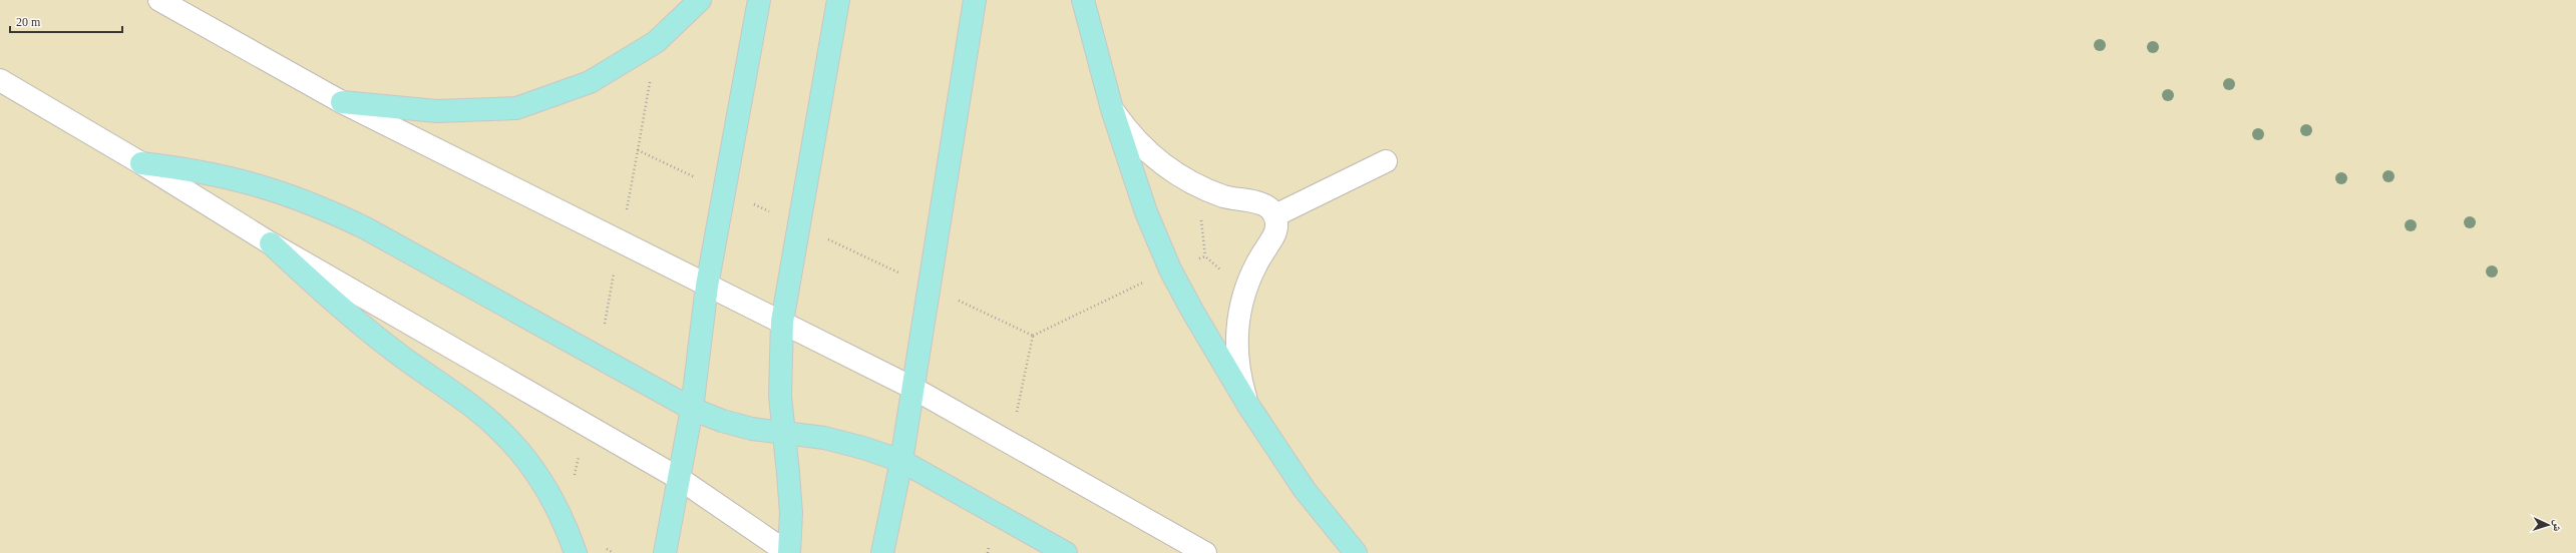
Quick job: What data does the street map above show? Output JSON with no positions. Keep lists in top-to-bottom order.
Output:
{
  "scale_bar": "20 m",
  "north": "right"
}
